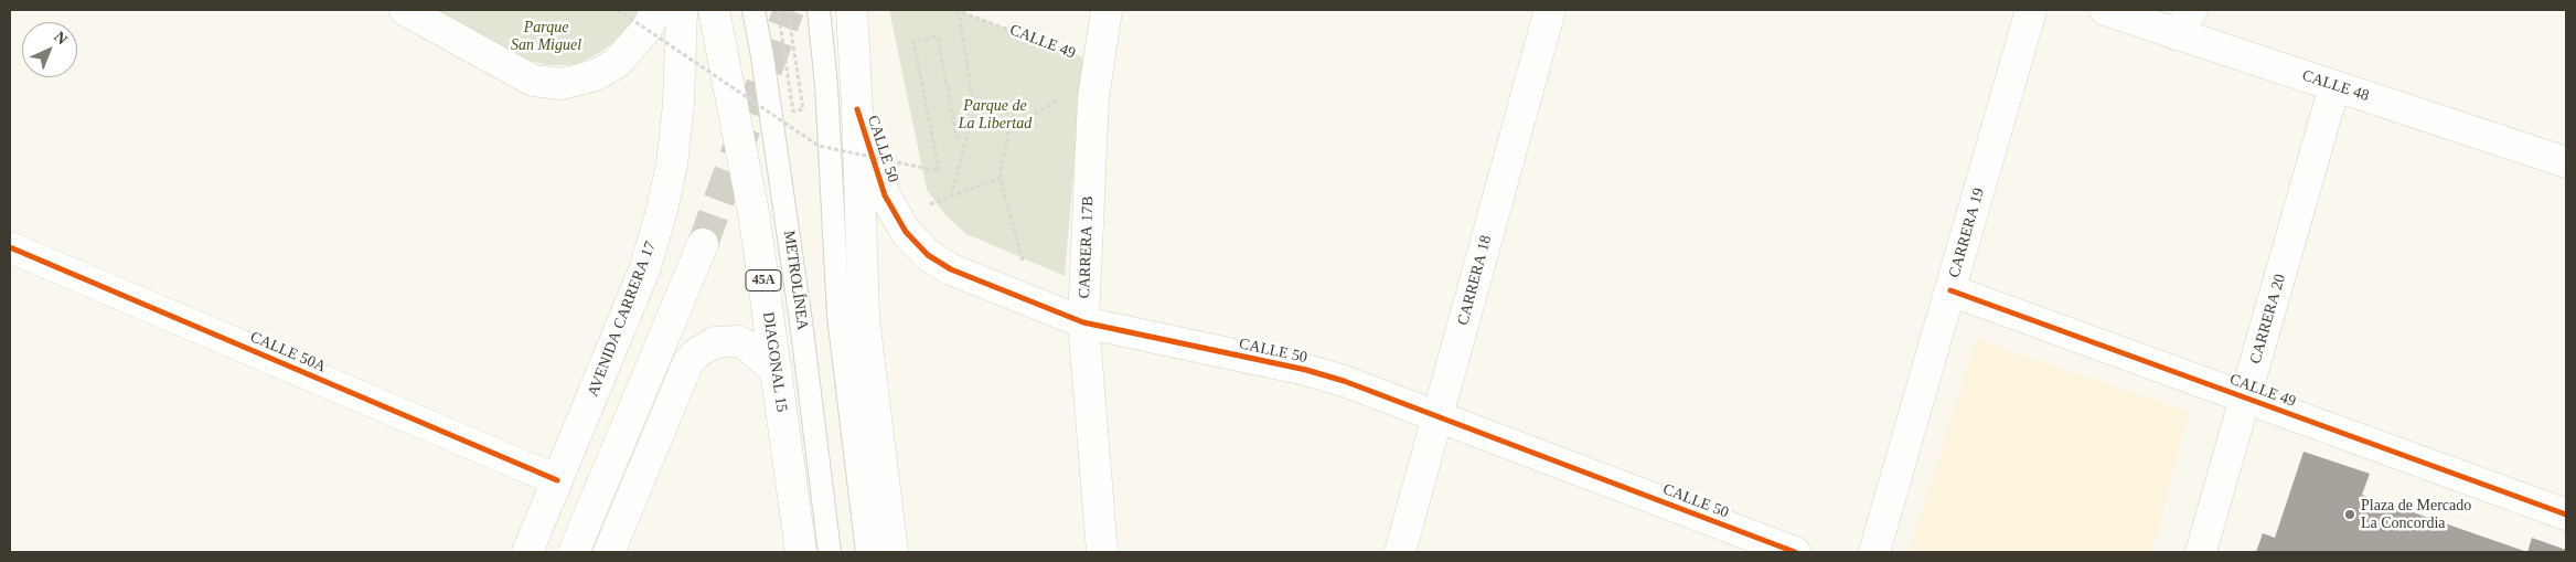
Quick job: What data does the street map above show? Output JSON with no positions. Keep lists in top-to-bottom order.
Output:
{
  "streets": {
    "street": [
      "CALLE 49",
      "CALLE 48",
      "CALLE 50",
      "CARRERA 19",
      "CARRERA 17B",
      "45A",
      "CARRERA 18",
      "AVENIDA CARRERA 17",
      "CARRERA 20",
      "CALLE 50A",
      "DIAGONAL 15"
    ],
    "lane": ["METROLÍNEA"]
  },
  "crossings": [
    ["CALLE 49", "CARRERA 19"],
    ["CALLE 49", "CARRERA 17B"],
    ["CALLE 49", "CARRERA 20"],
    ["CALLE 48", "CARRERA 20"],
    ["CALLE 50", "CARRERA 17B"],
    ["CALLE 50", "CARRERA 18"],
    ["AVENIDA CARRERA 17", "CALLE 50A"]
  ],
  "parks": ["Parque San Miguel", "Parque de La Libertad"],
  "places": ["Plaza de Mercado La Concordia"],
  "north": "top right"
}
